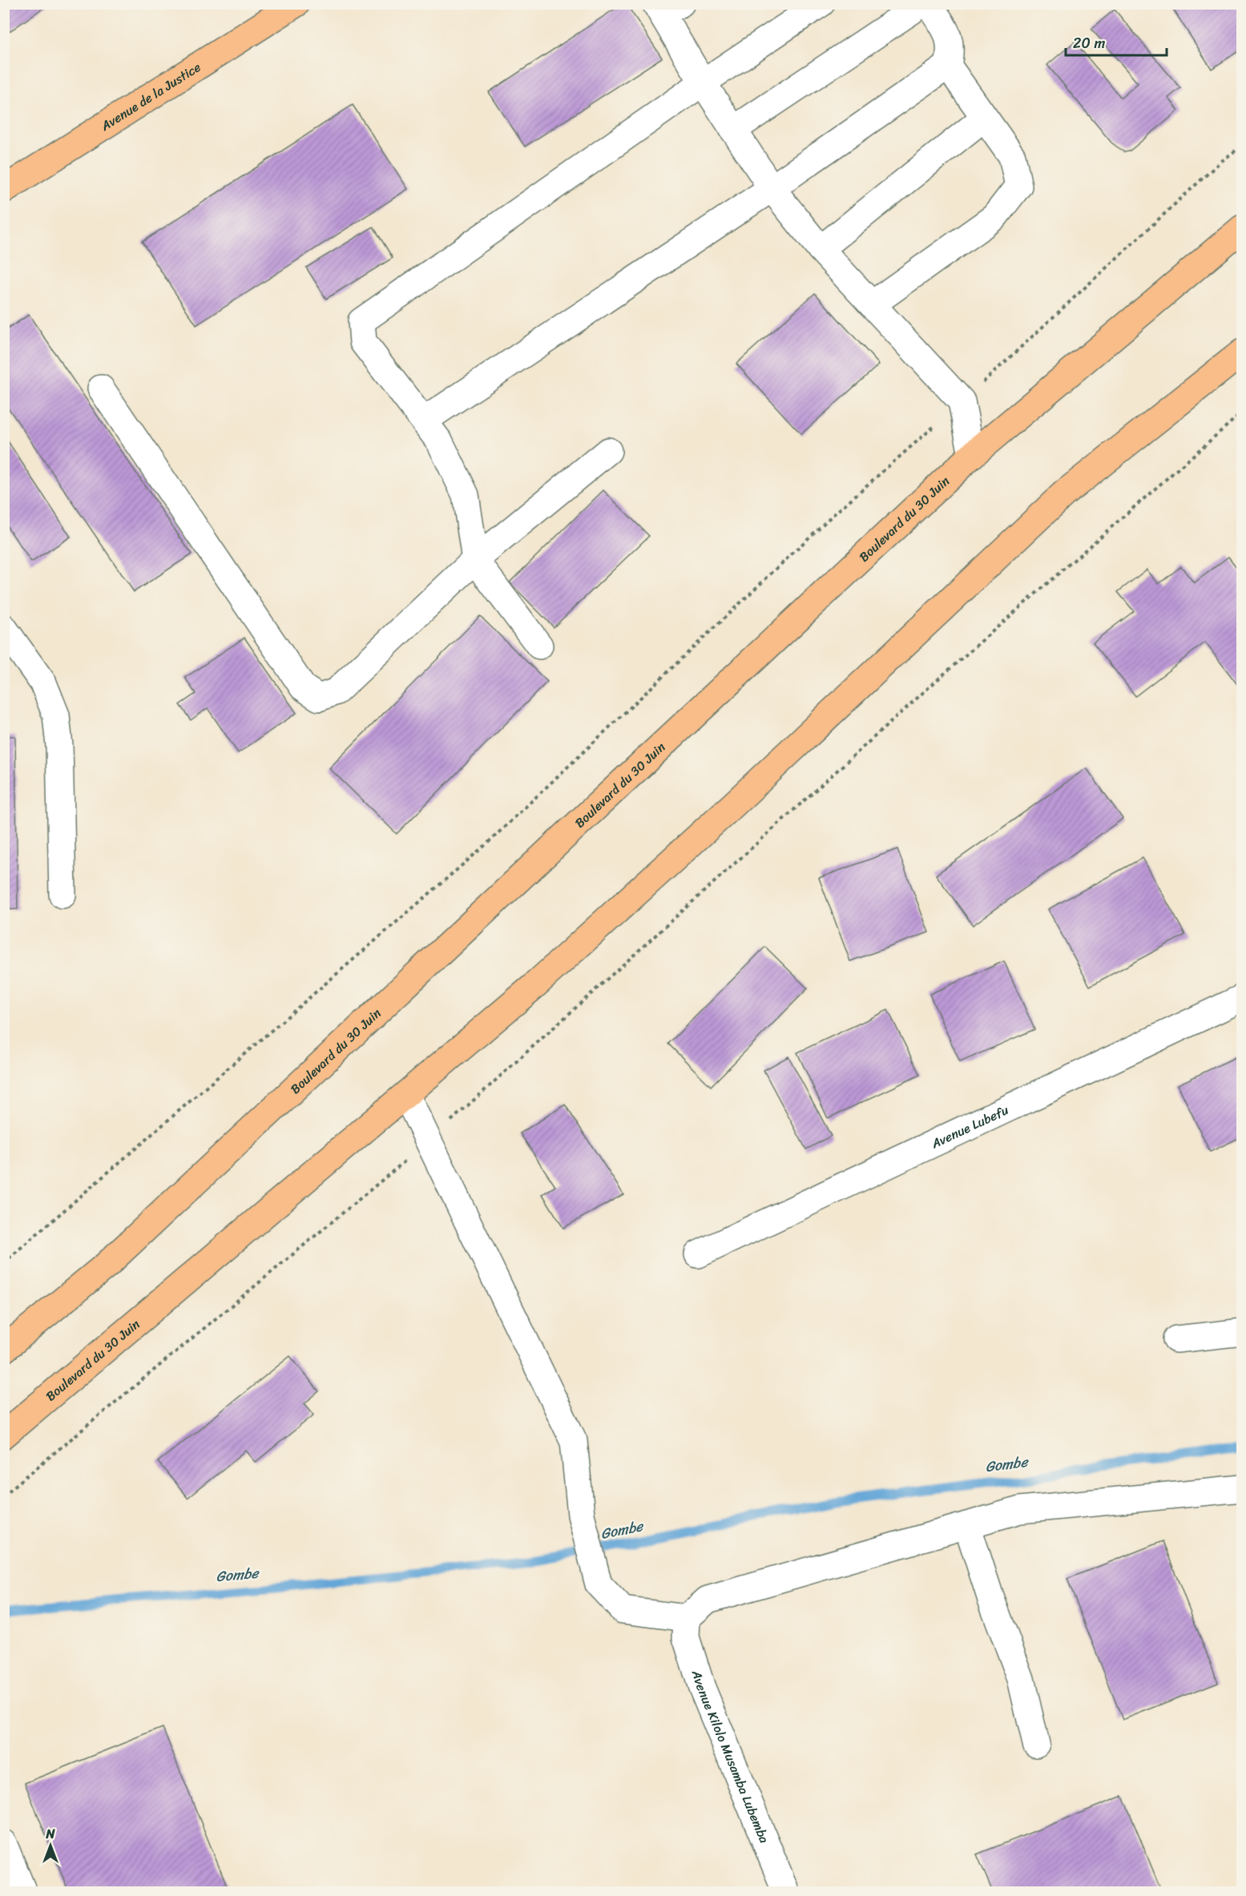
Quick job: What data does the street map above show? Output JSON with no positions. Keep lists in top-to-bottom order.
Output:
{
  "streets": {
    "main road": ["Avenue de la Justice", "Boulevard du 30 Juin"],
    "street": ["Avenue Lubefu", "Avenue Kilolo Musamba Lubemba"]
  },
  "water": ["Gombe"],
  "scale_bar": "20 m",
  "north": "top"
}
